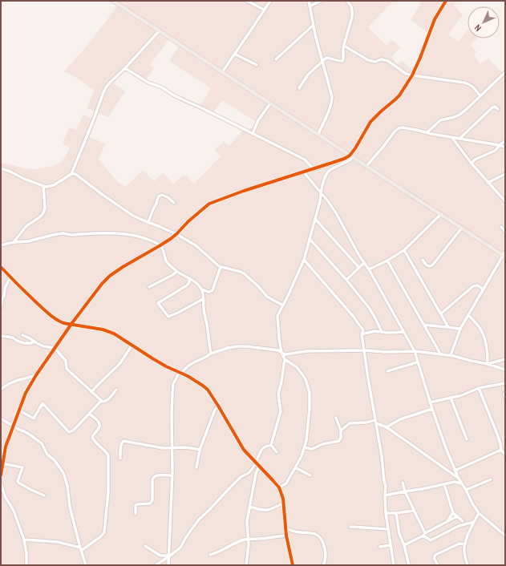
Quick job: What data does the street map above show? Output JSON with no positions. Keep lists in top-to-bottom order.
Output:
{
  "north": "bottom left"
}
